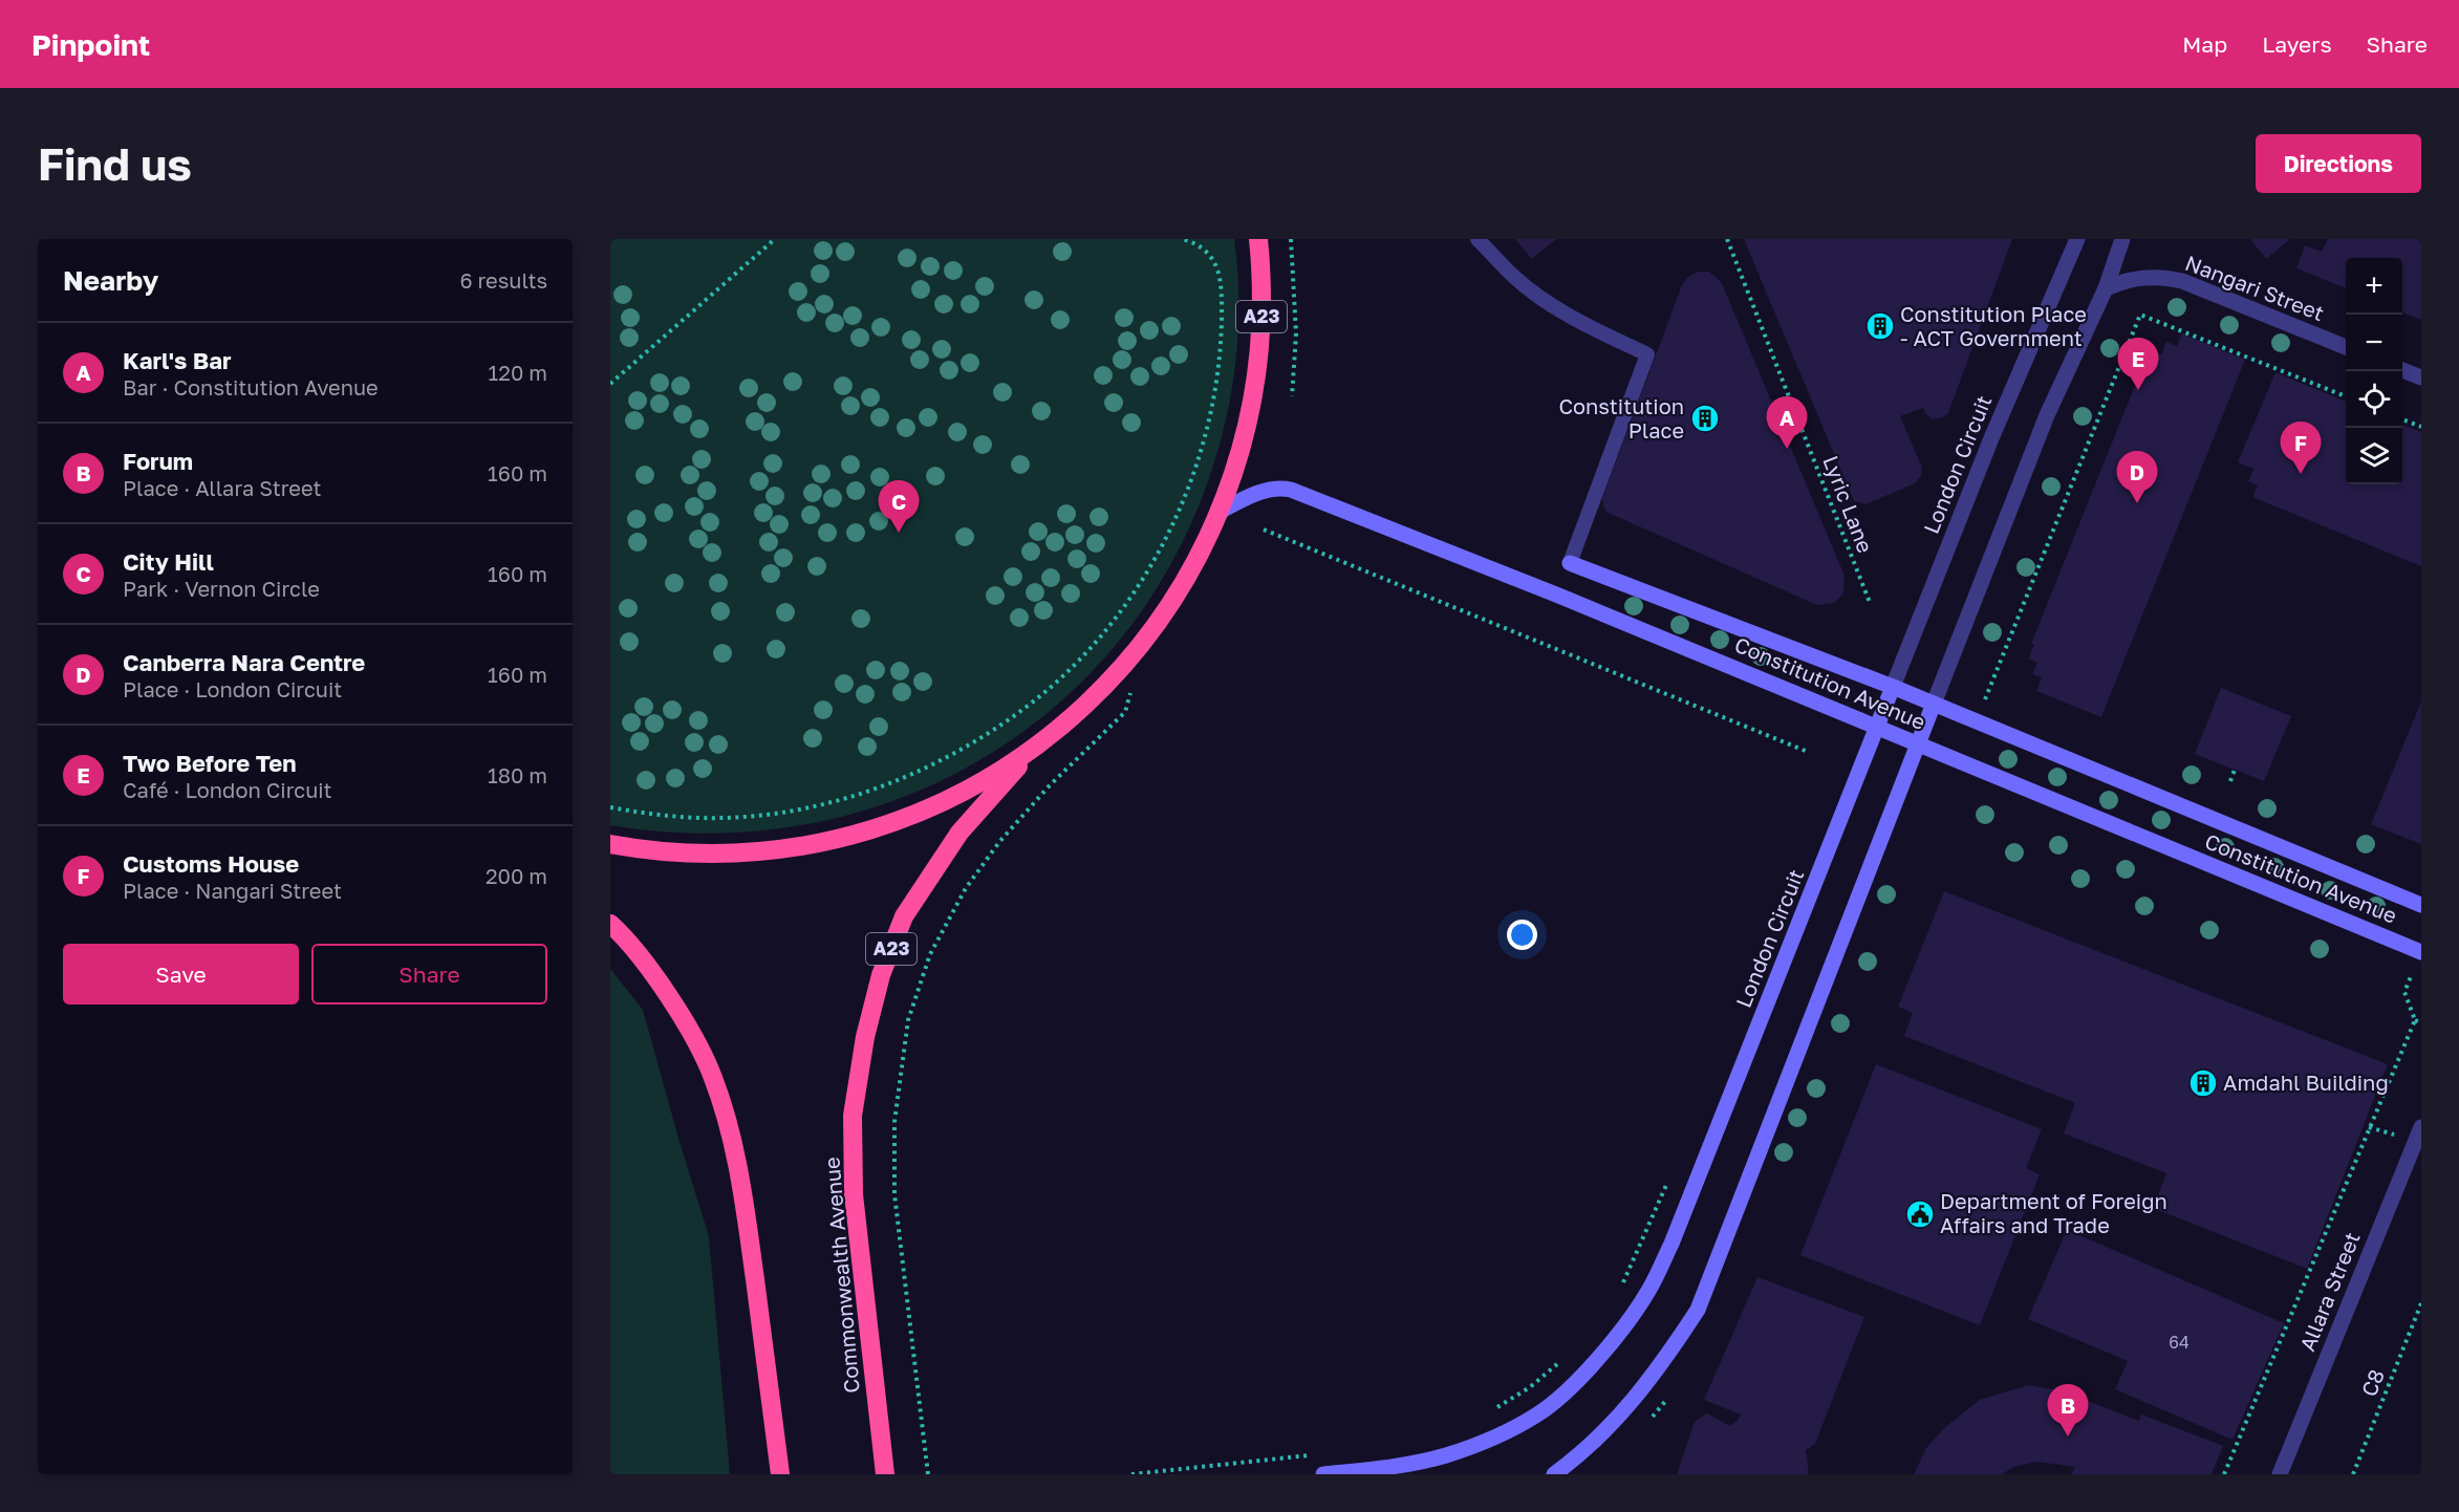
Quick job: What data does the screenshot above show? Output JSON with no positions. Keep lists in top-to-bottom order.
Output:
{
  "streets": {
    "highway": ["A23", "Commonwealth Avenue"],
    "street": [
      "Nangari Street",
      "London Circuit",
      "Constitution Avenue",
      "Allara Street"
    ],
    "path": ["Lyric Lane", "C8"]
  },
  "crossings": [
    ["A23", "Constitution Avenue"],
    ["A23", "Commonwealth Avenue"],
    ["London Circuit", "Constitution Avenue"]
  ],
  "places": {
    "building": ["Constitution Place - ACT Government", "Constitution Place", "Amdahl Building"],
    "public building": ["Department of Foreign Affairs and Trade"]
  },
  "house_numbers": ["64"],
  "page": {
    "header": "Pinpoint",
    "nav": ["Map", "Layers", "Share"],
    "buttons": [
      "Directions",
      ["Save", "Share"]
    ],
    "title": "Find us",
    "heading": ["Nearby", "6 results"],
    "map_buttons": ["+", "−"],
    "list": [
      {
        "mark": "A",
        "name": "Karl's Bar",
        "note": "Bar · Constitution Avenue",
        "value": "120 m"
      },
      {
        "mark": "B",
        "name": "Forum",
        "note": "Place · Allara Street",
        "value": "160 m"
      },
      {
        "mark": "C",
        "name": "City Hill",
        "note": "Park · Vernon Circle",
        "value": "160 m"
      },
      {
        "mark": "D",
        "name": "Canberra Nara Centre",
        "note": "Place · London Circuit",
        "value": "160 m"
      },
      {
        "mark": "E",
        "name": "Two Before Ten",
        "note": "Café · London Circuit",
        "value": "180 m"
      },
      {
        "mark": "F",
        "name": "Customs House",
        "note": "Place · Nangari Street",
        "value": "200 m"
      }
    ],
    "pins": [
      "E",
      "A",
      "F",
      "D",
      "C",
      "B"
    ]
  }
}
